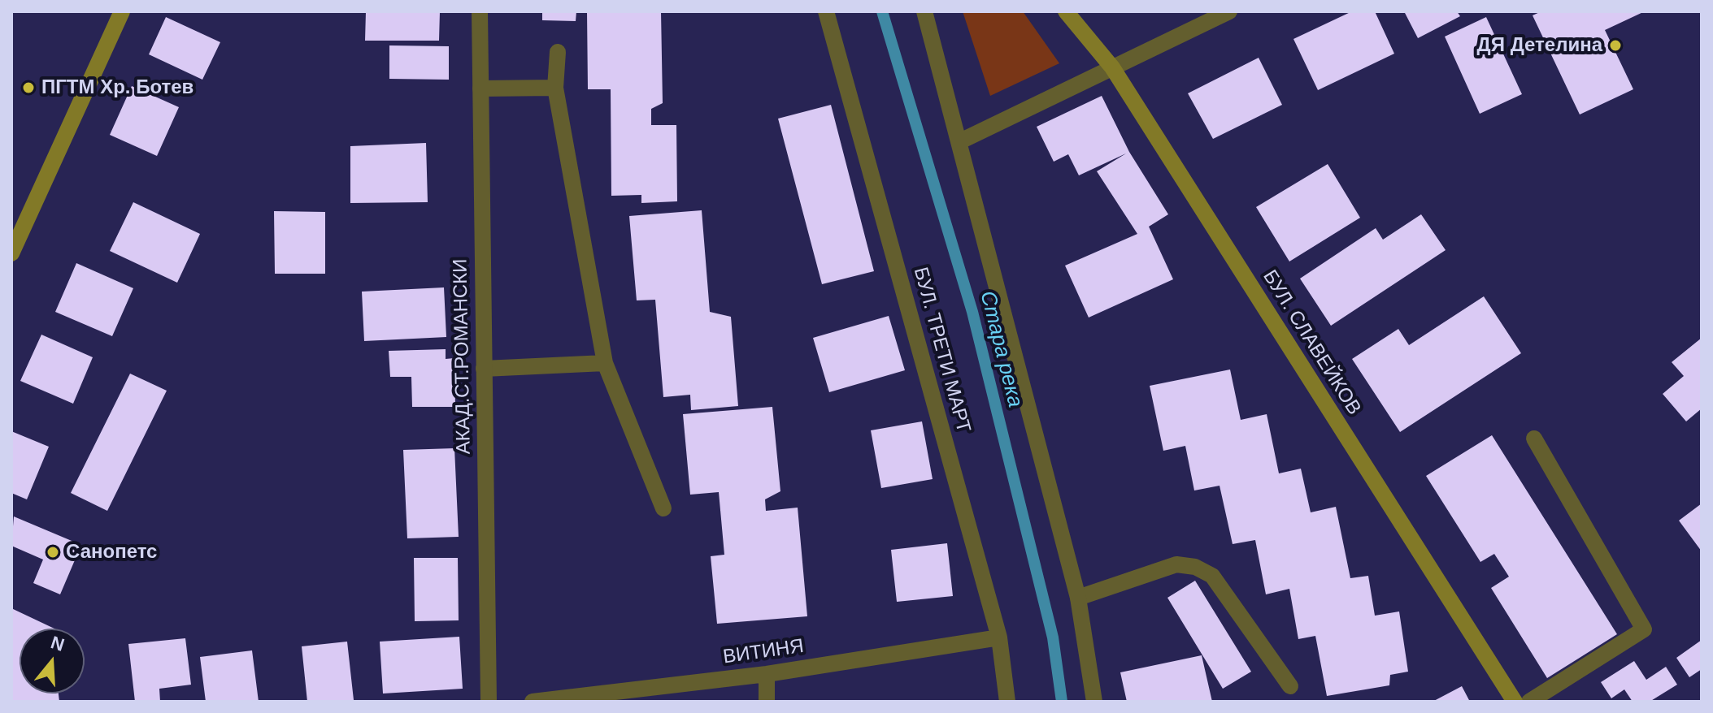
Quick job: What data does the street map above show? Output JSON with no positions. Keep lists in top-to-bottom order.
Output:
{
  "streets": {
    "street": [
      "БУЛ. СЛАВЕЙКОВ",
      "БУЛ. ТРЕТИ МАРТ",
      "АКАД.СТ.РОМАНСКИ",
      "ВИТИНЯ"
    ]
  },
  "crossings": [
    ["БУЛ. ТРЕТИ МАРТ", "ВИТИНЯ"]
  ],
  "water": ["Стара река"],
  "places": ["ДЯ Детелина", "ПГТМ Хр. Ботев", "Санопетс"],
  "north": "top"
}
